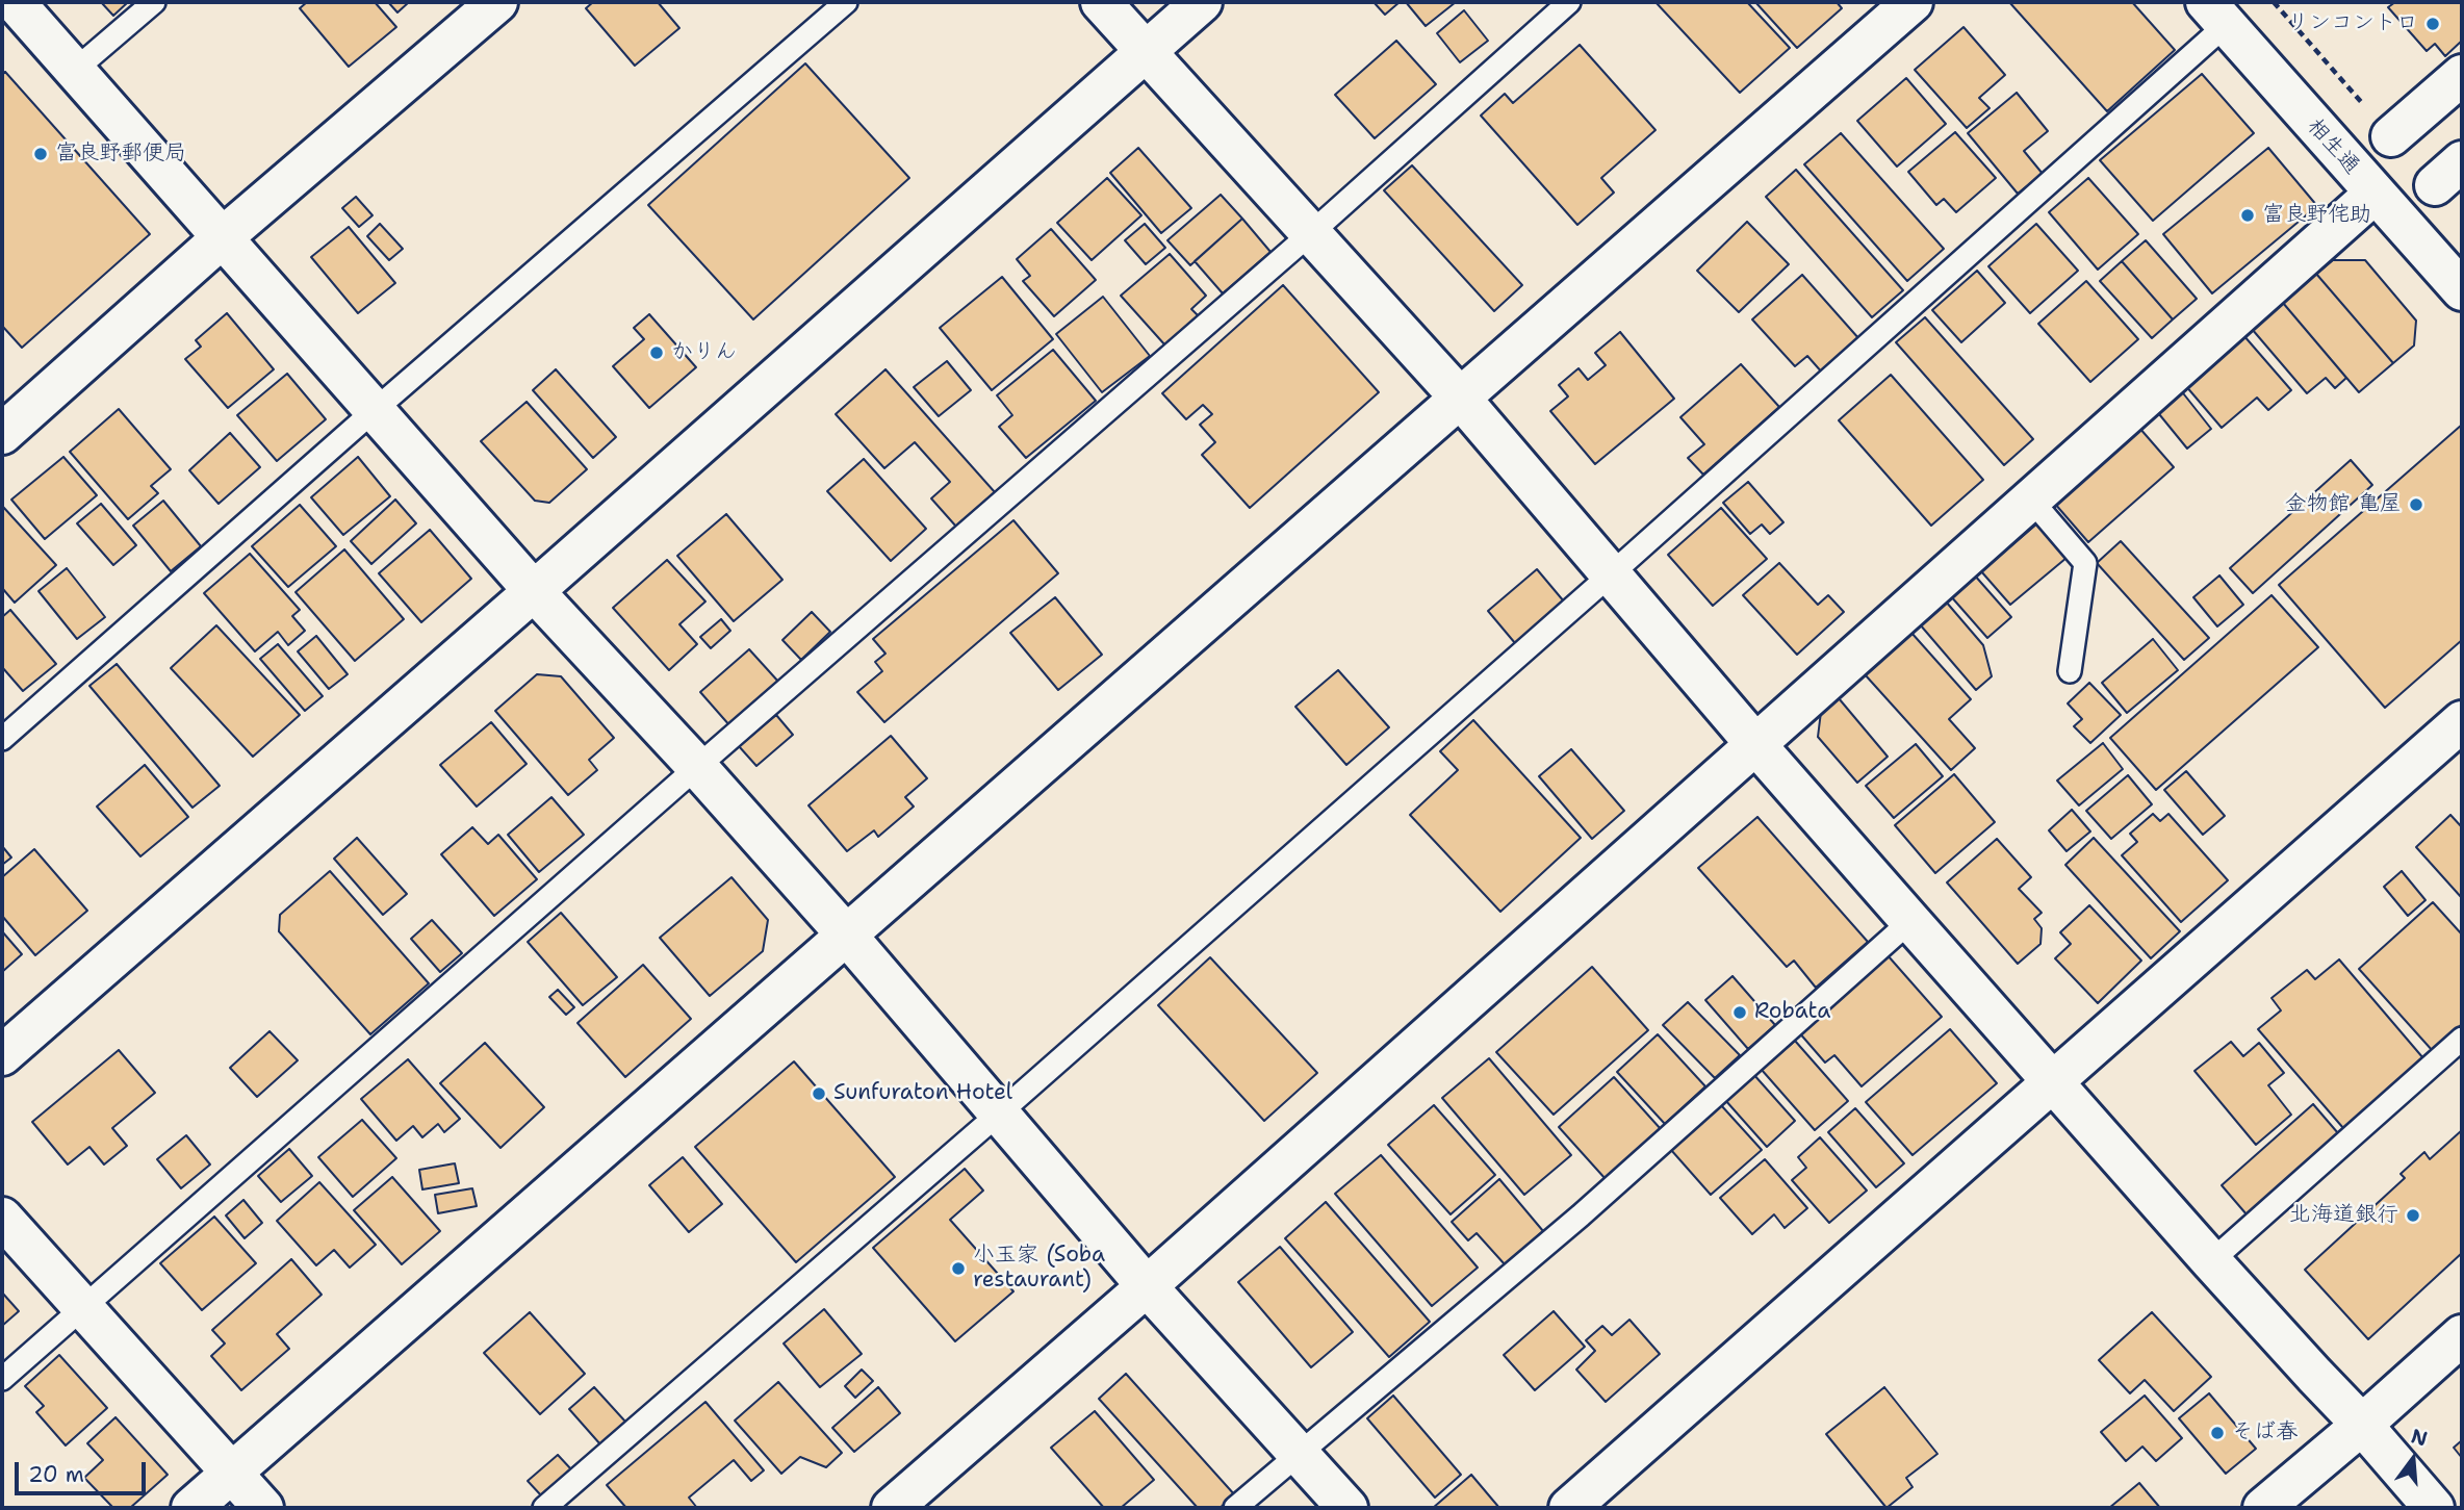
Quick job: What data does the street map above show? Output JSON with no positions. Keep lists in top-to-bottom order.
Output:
{
  "streets": {
    "street": ["相生通"]
  },
  "places": [
    "リンコントロ",
    "富良野郵便局",
    "富良野侘助",
    "かりん",
    "金物館 亀屋",
    "Robata",
    "Sunfuraton Hotel",
    "北海道銀行",
    "小玉家 (Soba restaurant)",
    "そば春"
  ],
  "scale_bar": "20 m",
  "north": "top"
}
